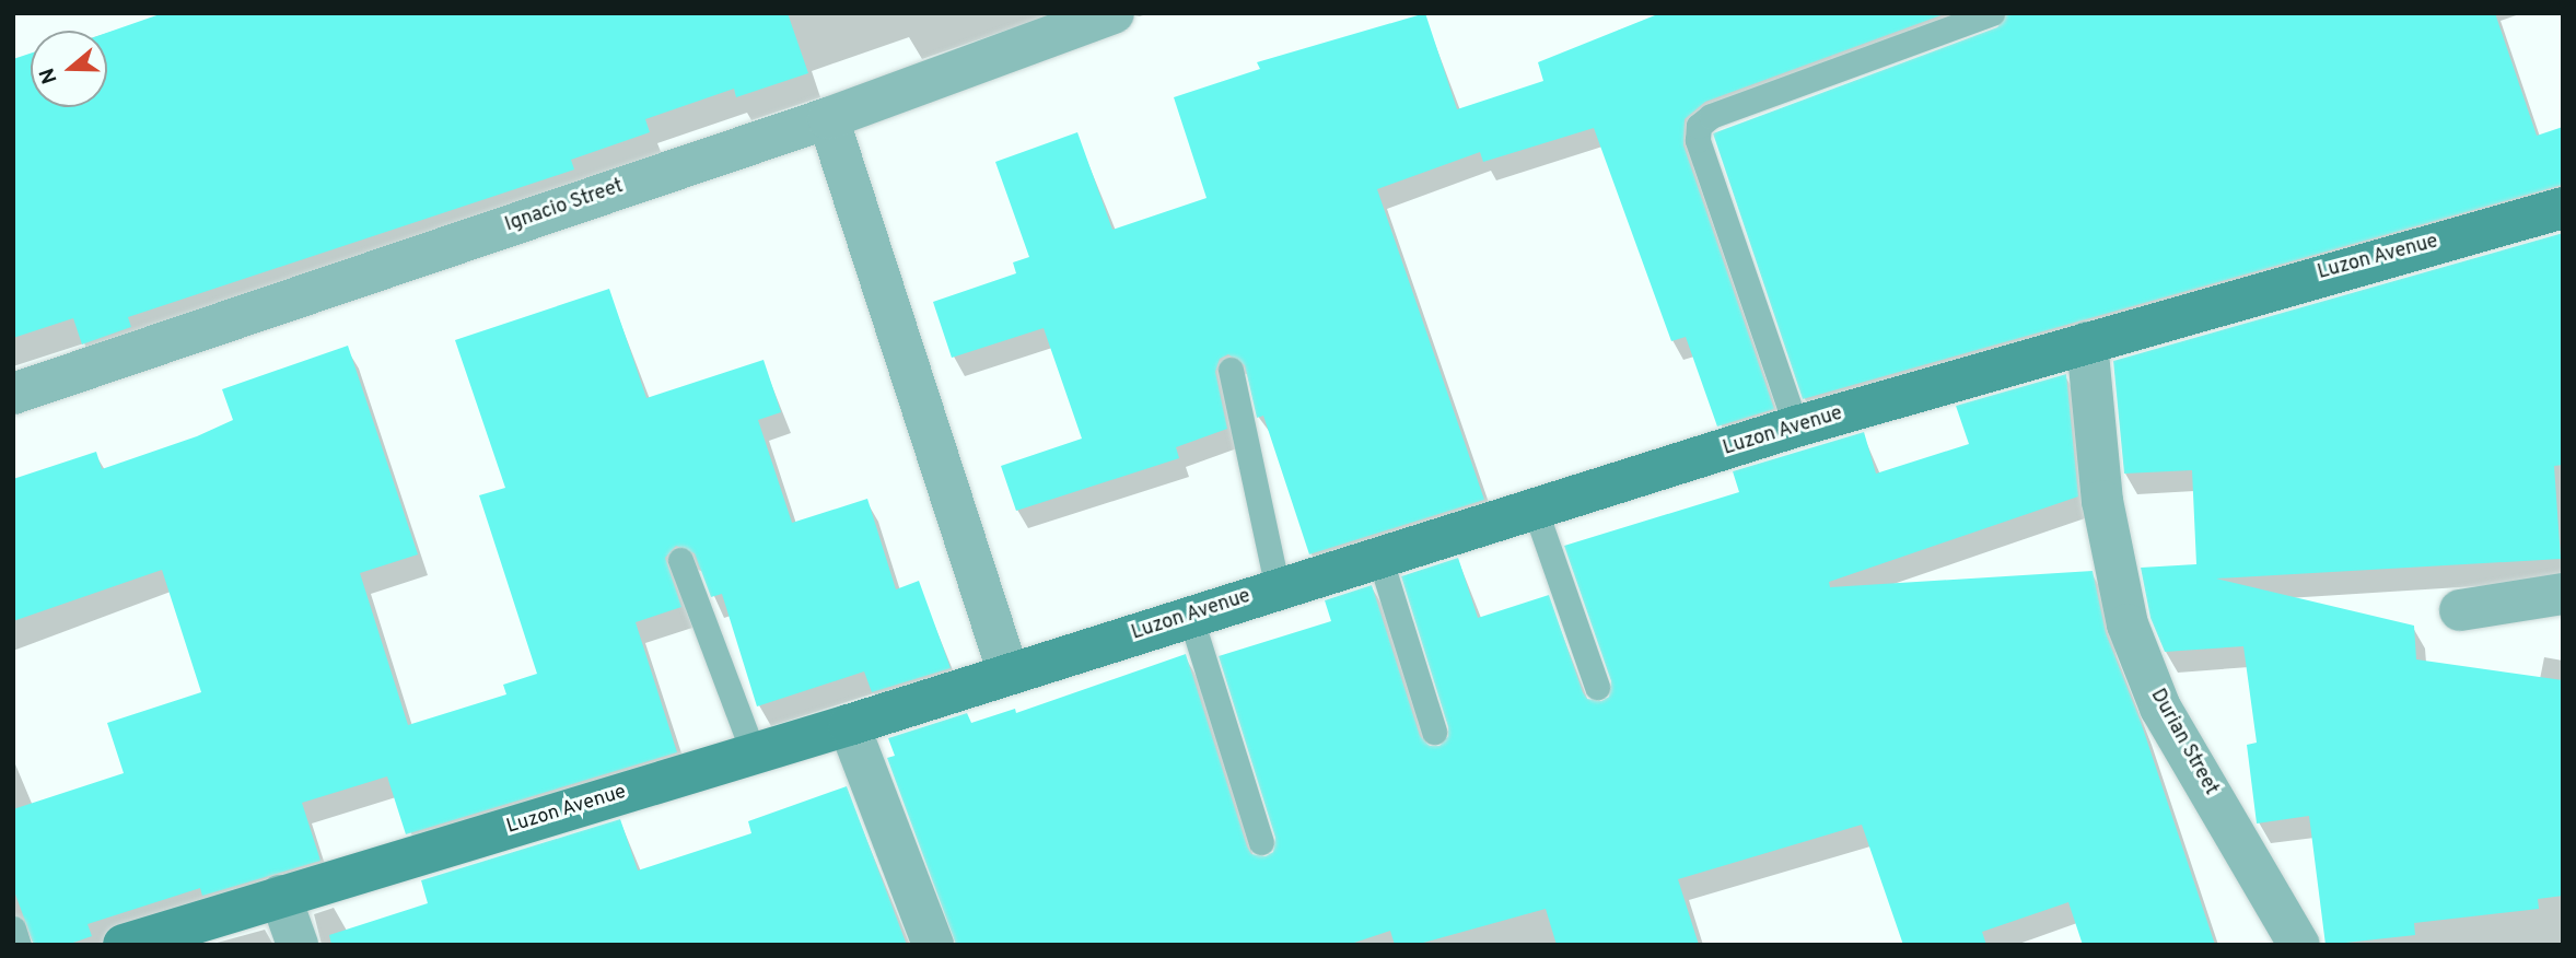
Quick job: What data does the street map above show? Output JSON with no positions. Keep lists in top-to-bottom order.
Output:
{
  "streets": {
    "main road": ["Luzon Avenue"],
    "street": ["Ignacio Street", "Durian Street"]
  },
  "crossings": [
    ["Luzon Avenue", "Durian Street"]
  ],
  "north": "left"
}
